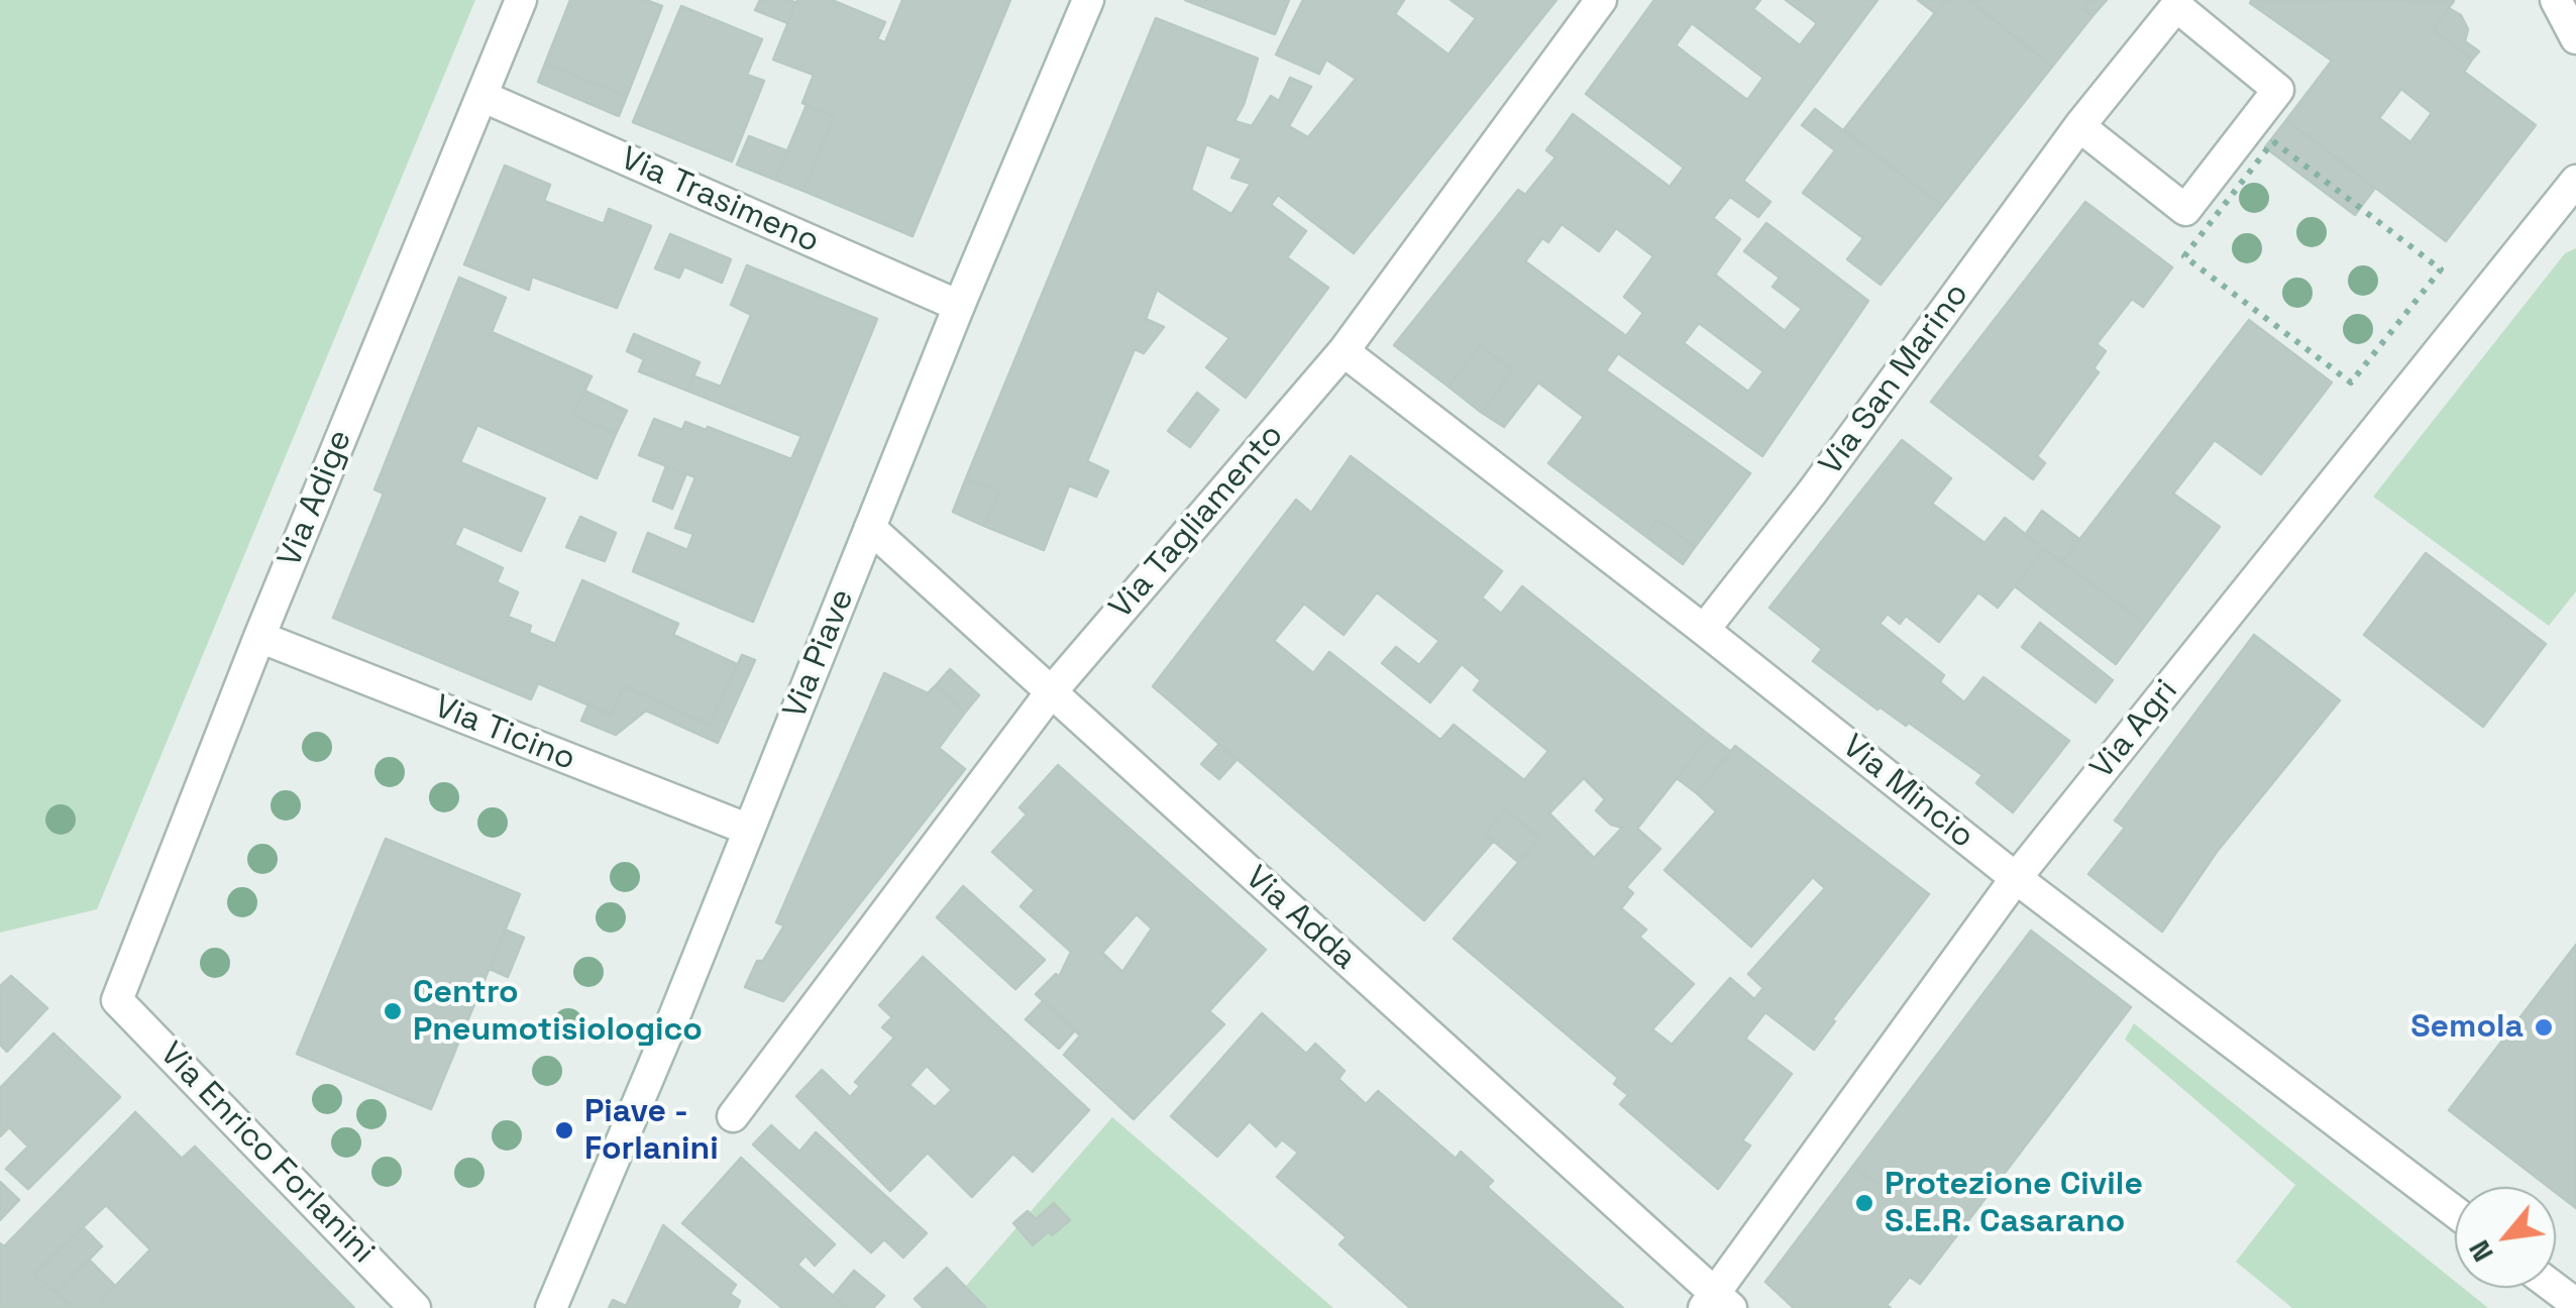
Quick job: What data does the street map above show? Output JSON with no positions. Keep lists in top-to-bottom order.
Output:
{
  "streets": {
    "street": [
      "Via Trasimeno",
      "Via San Marino",
      "Via Adige",
      "Via Tagliamento",
      "Via Piave",
      "Via Agri",
      "Via Ticino",
      "Via Mincio",
      "Via Adda",
      "Via Enrico Forlanini"
    ]
  },
  "crossings": [
    ["Via Trasimeno", "Via Adige"],
    ["Via Trasimeno", "Via Piave"],
    ["Via San Marino", "Via Mincio"],
    ["Via Adige", "Via Ticino"],
    ["Via Adige", "Via Enrico Forlanini"],
    ["Via Tagliamento", "Via Mincio"],
    ["Via Tagliamento", "Via Adda"],
    ["Via Piave", "Via Ticino"],
    ["Via Piave", "Via Adda"],
    ["Via Agri", "Via Mincio"],
    ["Via Agri", "Via Adda"]
  ],
  "places": [
    "Centro Pneumotisiologico",
    "Semola",
    "Piave - Forlanini",
    "Protezione Civile S.E.R. Casarano"
  ],
  "north": "bottom left"
}
